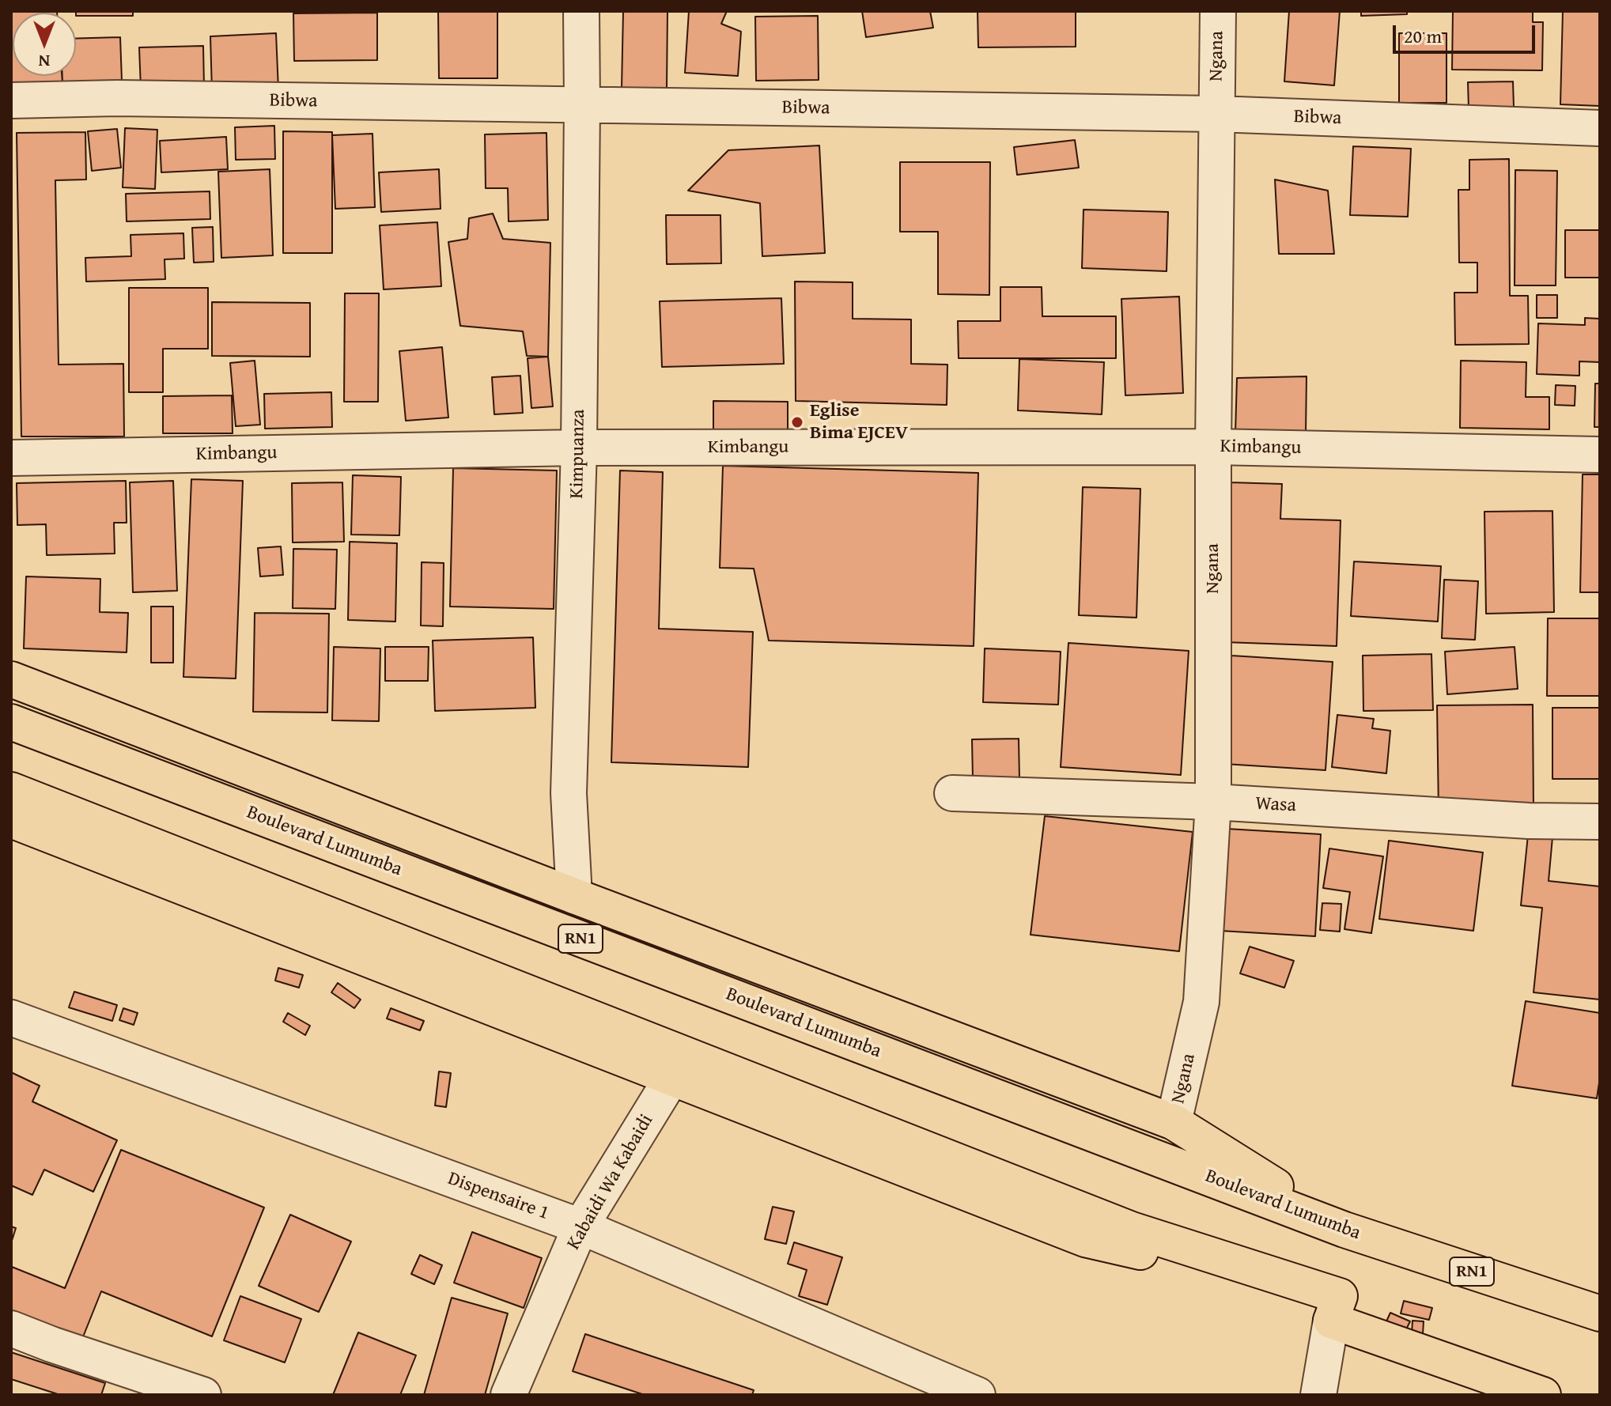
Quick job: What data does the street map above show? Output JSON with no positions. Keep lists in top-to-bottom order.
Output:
{
  "streets": {
    "highway": ["Boulevard Lumumba", "RN1"],
    "street": [
      "Ngana",
      "Bibwa",
      "Kimbangu",
      "Kimpuanza",
      "Wasa",
      "Kabaidi Wa Kabaidi",
      "Dispensaire 1"
    ]
  },
  "crossings": [
    ["Ngana", "Bibwa"],
    ["Ngana", "Kimbangu"],
    ["Ngana", "Wasa"],
    ["Bibwa", "Kimpuanza"],
    ["Kimbangu", "Kimpuanza"],
    ["Kabaidi Wa Kabaidi", "Dispensaire 1"]
  ],
  "places": ["Eglise Bima EJCEV"],
  "scale_bar": "20 m",
  "north": "bottom"
}
